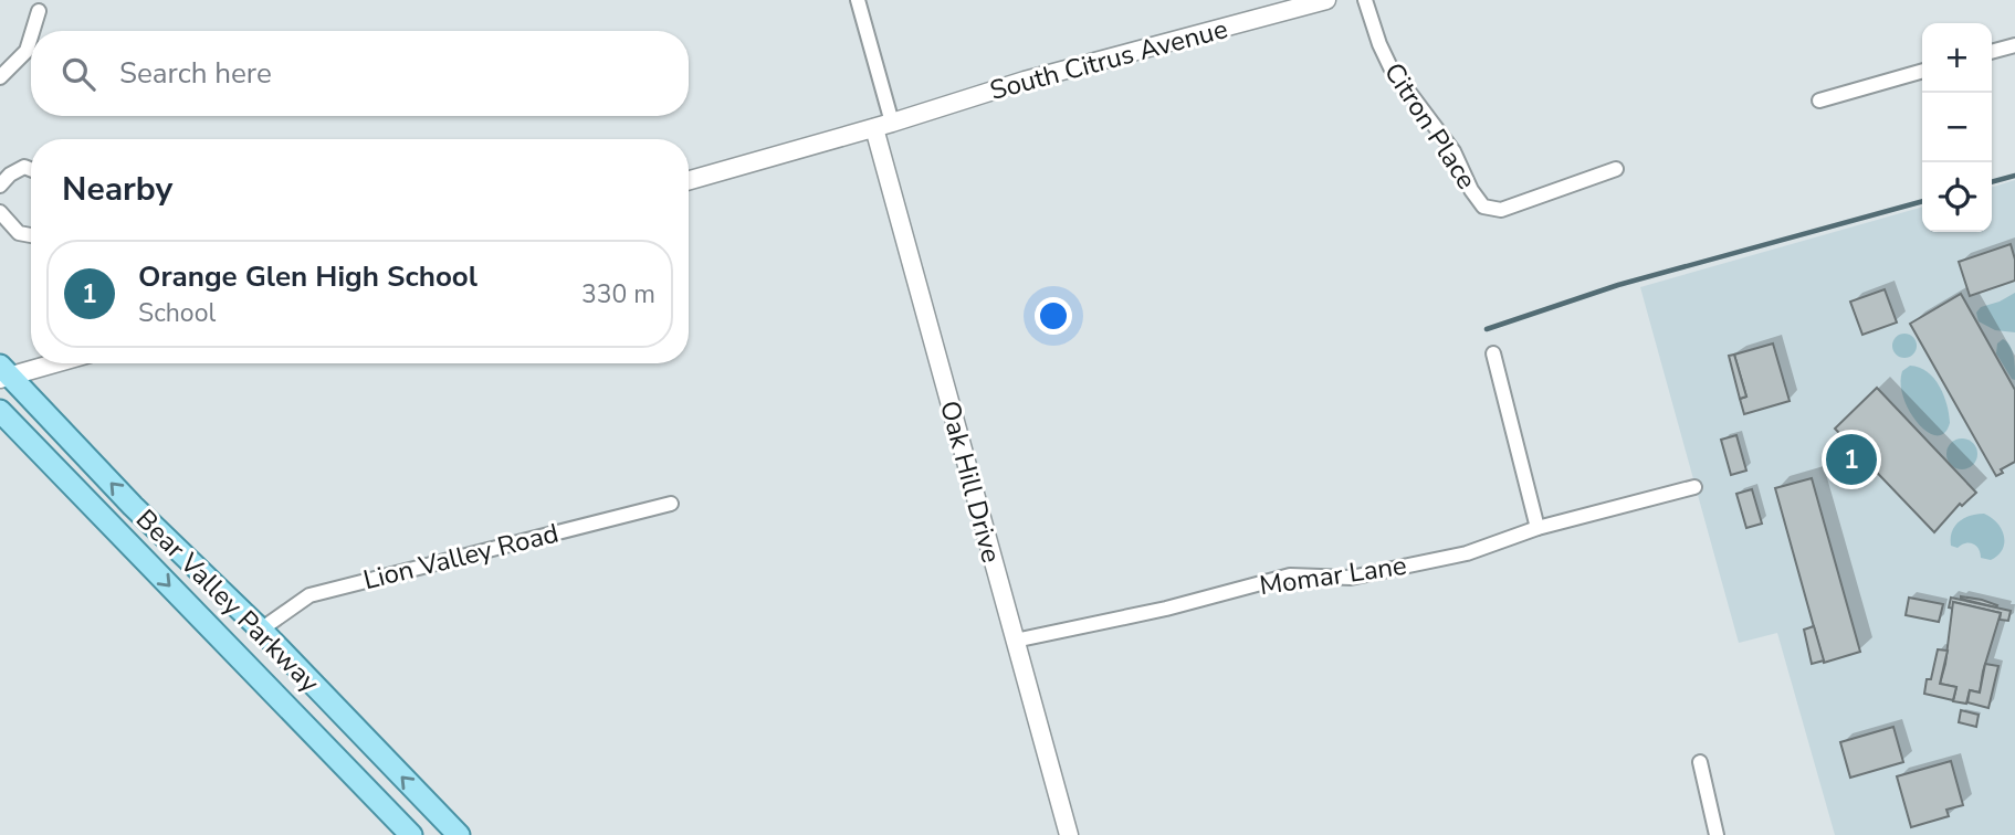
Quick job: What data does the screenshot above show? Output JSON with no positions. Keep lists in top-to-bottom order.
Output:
{
  "streets": {
    "main road": ["Bear Valley Parkway"],
    "street": [
      "South Citrus Avenue",
      "Citron Place",
      "Oak Hill Drive",
      "Lion Valley Road",
      "Momar Lane"
    ]
  },
  "crossings": [
    ["South Citrus Avenue", "Oak Hill Drive"],
    ["Oak Hill Drive", "Momar Lane"],
    ["Lion Valley Road", "Bear Valley Parkway"]
  ],
  "page": {
    "map_buttons": ["+", "−"],
    "search": "Search here",
    "heading": "Nearby",
    "list": [
      {
        "mark": "1",
        "name": "Orange Glen High School",
        "note": "School",
        "value": "330 m"
      }
    ],
    "pins": "1"
  }
}
